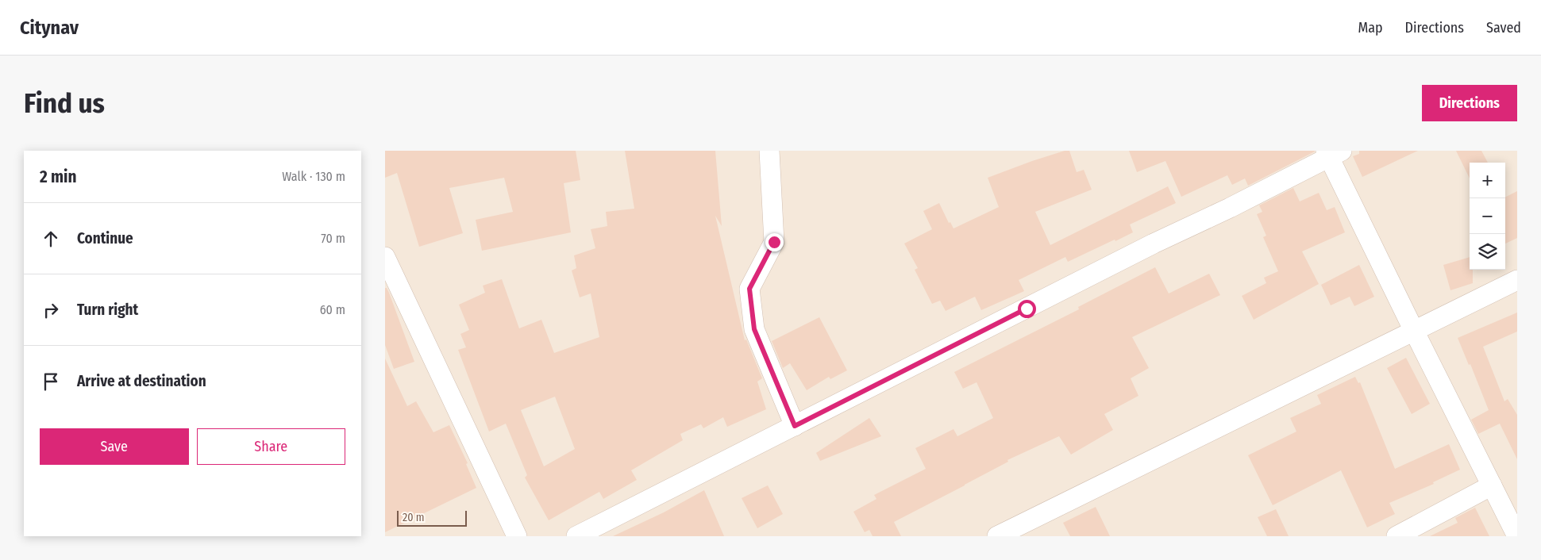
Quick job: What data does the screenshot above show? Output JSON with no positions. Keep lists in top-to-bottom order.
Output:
{
  "scale_bar": "20 m",
  "page": {
    "header": "Citynav",
    "nav": ["Map", "Directions", "Saved"],
    "buttons": [
      "Directions",
      ["Save", "Share"]
    ],
    "title": "Find us",
    "heading": ["2 min", "Walk · 130 m"],
    "map_buttons": ["+", "−"],
    "list": [
      ["Continue", "70 m"],
      ["Turn right", "60 m"],
      "Arrive at destination"
    ],
    "scale": "20 m"
  }
}
